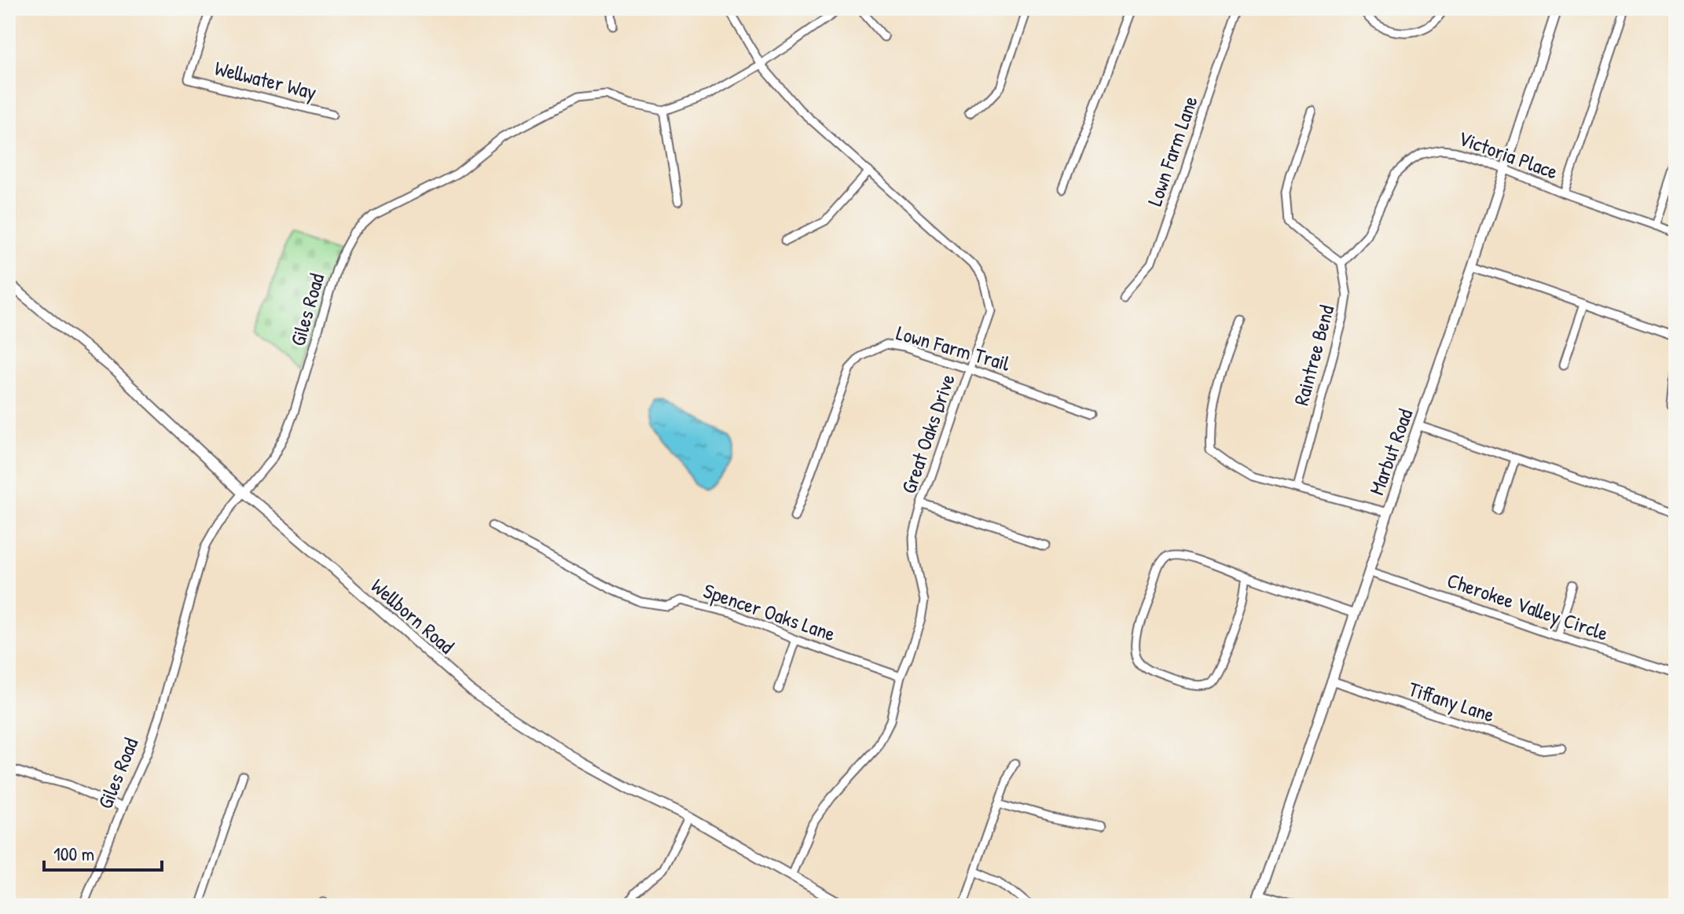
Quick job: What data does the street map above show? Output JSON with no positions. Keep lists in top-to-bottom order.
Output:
{
  "streets": {
    "street": [
      "Wellwater Way",
      "Lown Farm Lane",
      "Victoria Place",
      "Giles Road",
      "Lown Farm Trail",
      "Raintree Bend",
      "Great Oaks Drive",
      "Marbut Road",
      "Cherokee Valley Circle",
      "Spencer Oaks Lane",
      "Wellborn Road",
      "Tiffany Lane"
    ]
  },
  "crossings": [
    ["Victoria Place", "Raintree Bend"],
    ["Victoria Place", "Marbut Road"],
    ["Giles Road", "Wellborn Road"],
    ["Lown Farm Trail", "Great Oaks Drive"],
    ["Great Oaks Drive", "Spencer Oaks Lane"],
    ["Great Oaks Drive", "Wellborn Road"],
    ["Marbut Road", "Cherokee Valley Circle"],
    ["Marbut Road", "Tiffany Lane"]
  ],
  "scale_bar": "100 m"
}
